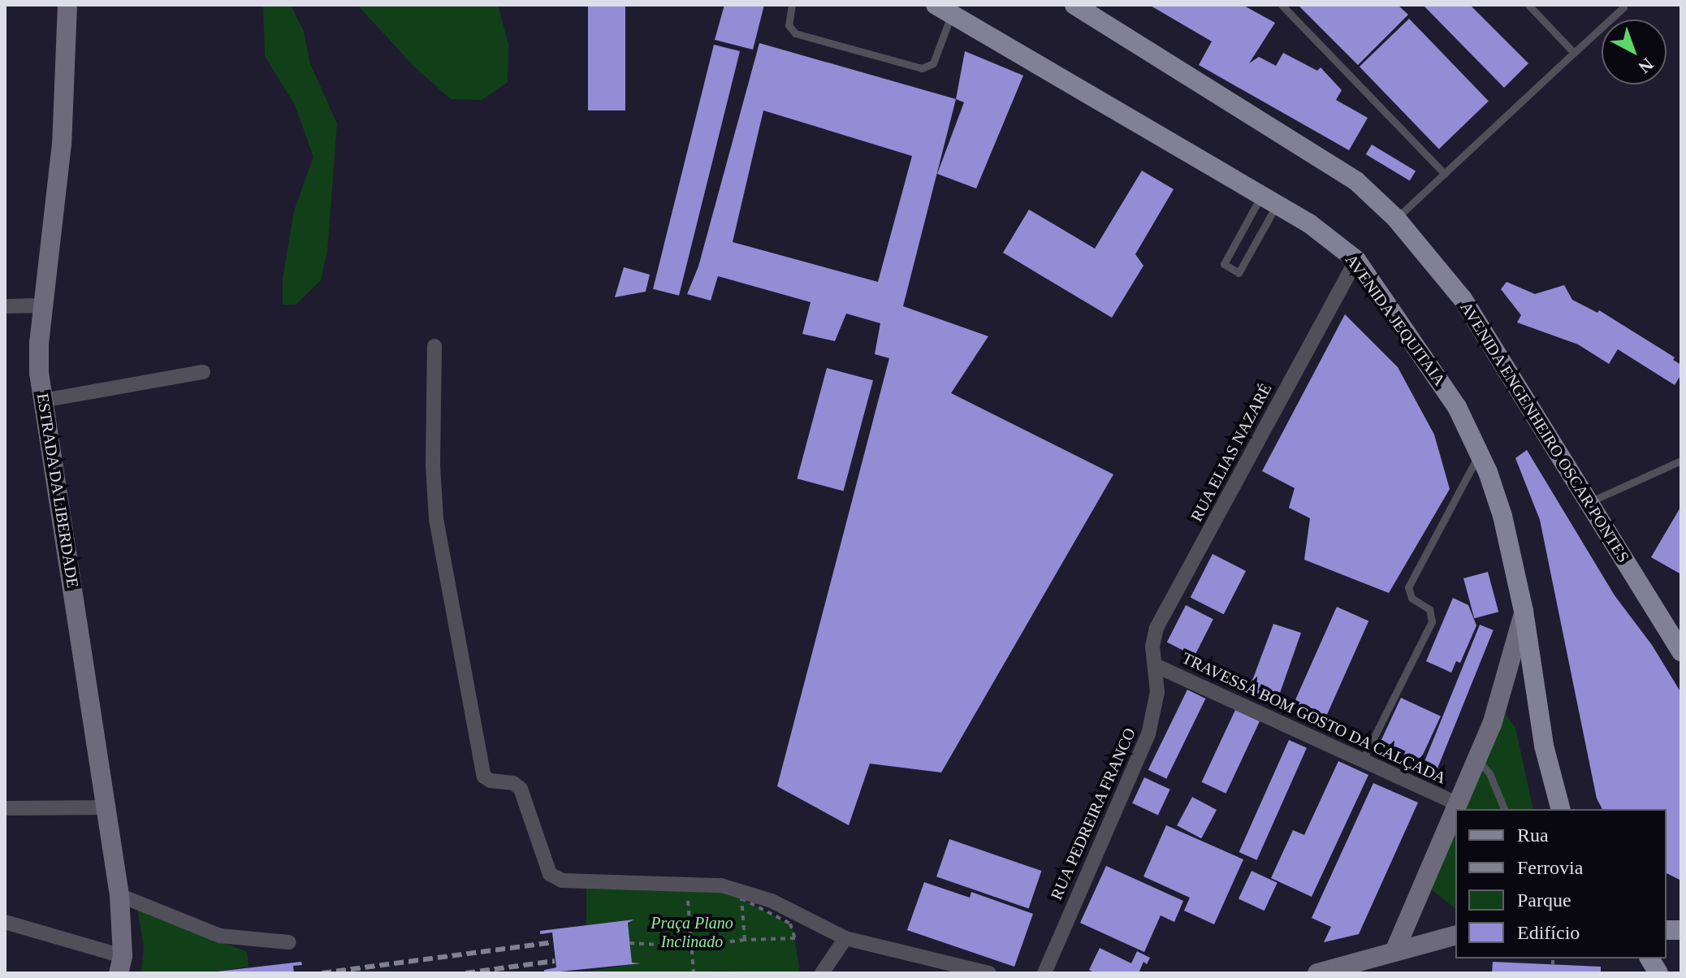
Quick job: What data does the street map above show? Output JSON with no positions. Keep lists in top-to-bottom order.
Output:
{
  "streets": {
    "main road": ["AVENIDA JEQUITAIA", "AVENIDA ENGENHEIRO OSCAR PONTES", "ESTRADA DA LIBERDADE"],
    "street": ["RUA ELIAS NAZARÉ", "TRAVESSA BOM GOSTO DA CALÇADA", "RUA PEDREIRA FRANCO"]
  },
  "crossings": [
    ["AVENIDA JEQUITAIA", "RUA ELIAS NAZARÉ"],
    ["RUA ELIAS NAZARÉ", "TRAVESSA BOM GOSTO DA CALÇADA"],
    ["RUA ELIAS NAZARÉ", "RUA PEDREIRA FRANCO"],
    ["TRAVESSA BOM GOSTO DA CALÇADA", "RUA PEDREIRA FRANCO"]
  ],
  "parks": ["Praça Plano Inclinado"],
  "legend": [
    "Rua",
    "Ferrovia",
    "Parque",
    "Edifício"
  ],
  "north": "bottom right"
}
